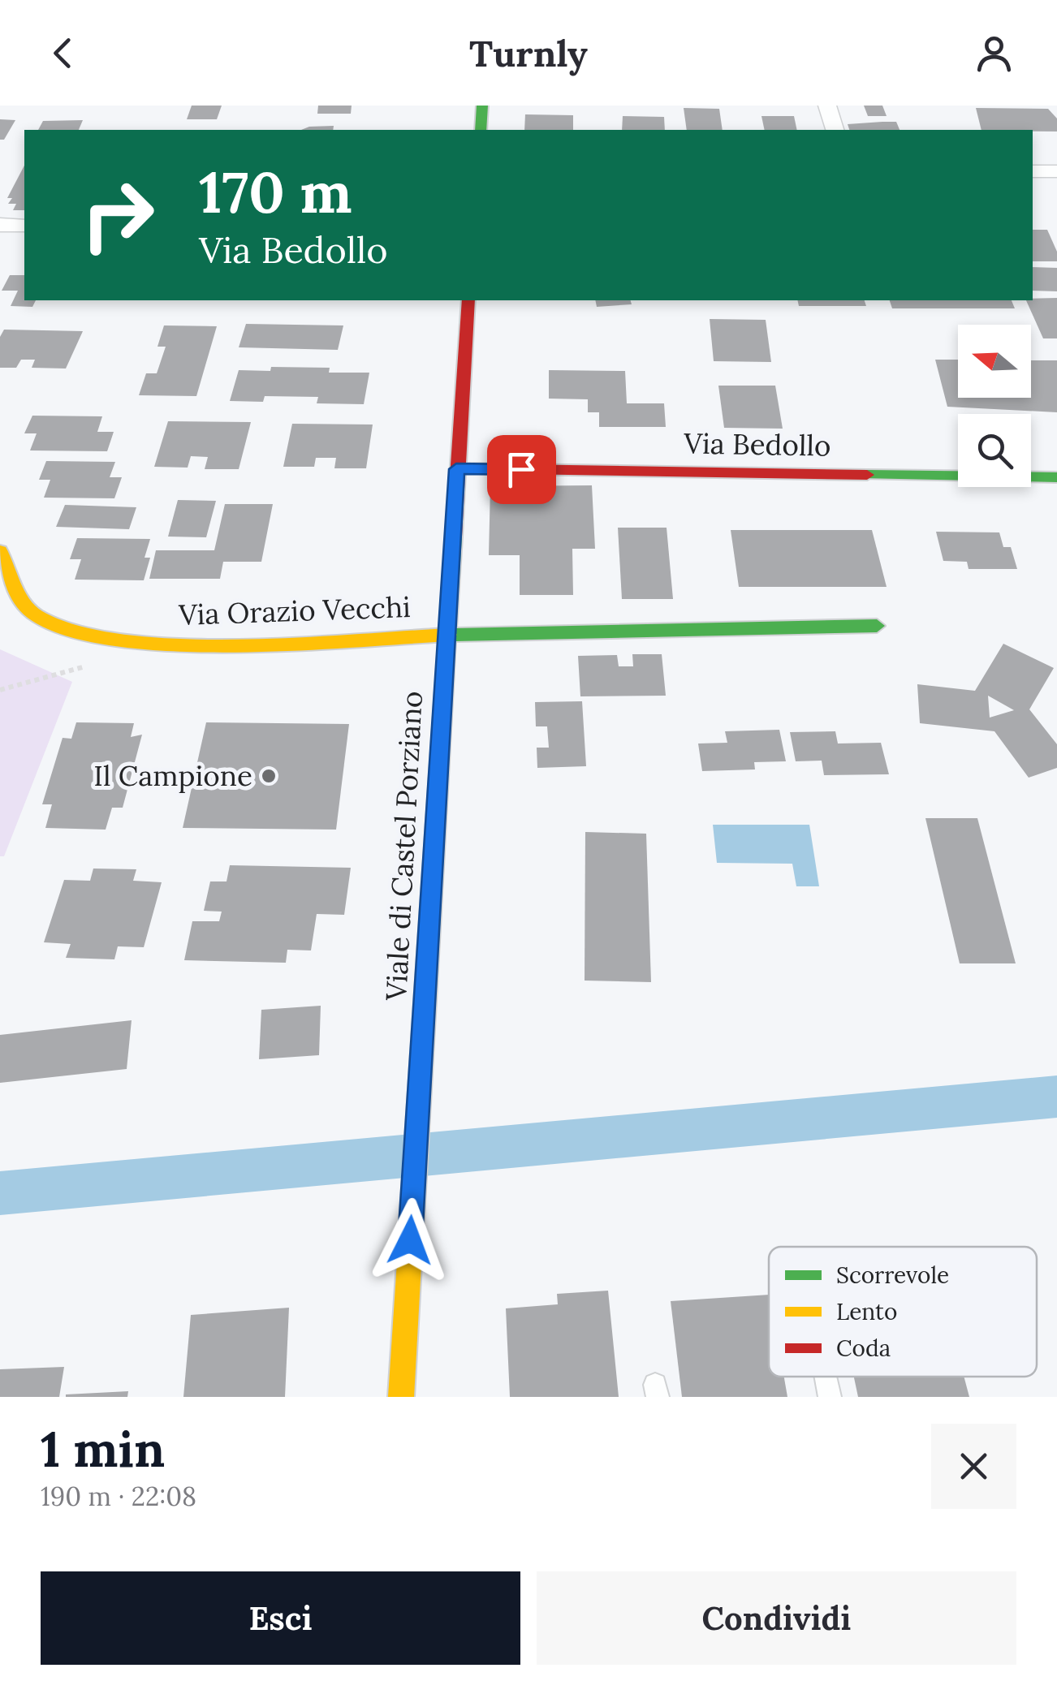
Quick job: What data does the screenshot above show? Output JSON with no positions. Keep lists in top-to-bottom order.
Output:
{
  "streets": {
    "street": ["Via Bedollo", "Via Orazio Vecchi", "Viale di Castel Porziano"]
  },
  "crossings": [
    ["Via Bedollo", "Viale di Castel Porziano"],
    ["Via Orazio Vecchi", "Viale di Castel Porziano"]
  ],
  "places": ["Il Campione"],
  "legend": ["Scorrevole", "Lento", "Coda"],
  "north": "left",
  "page": {
    "header": "Turnly",
    "turn": ["170 m", "Via Bedollo"],
    "heading": ["1 min", "190 m · 22:08"],
    "buttons": ["Esci", "Condividi"]
  }
}
